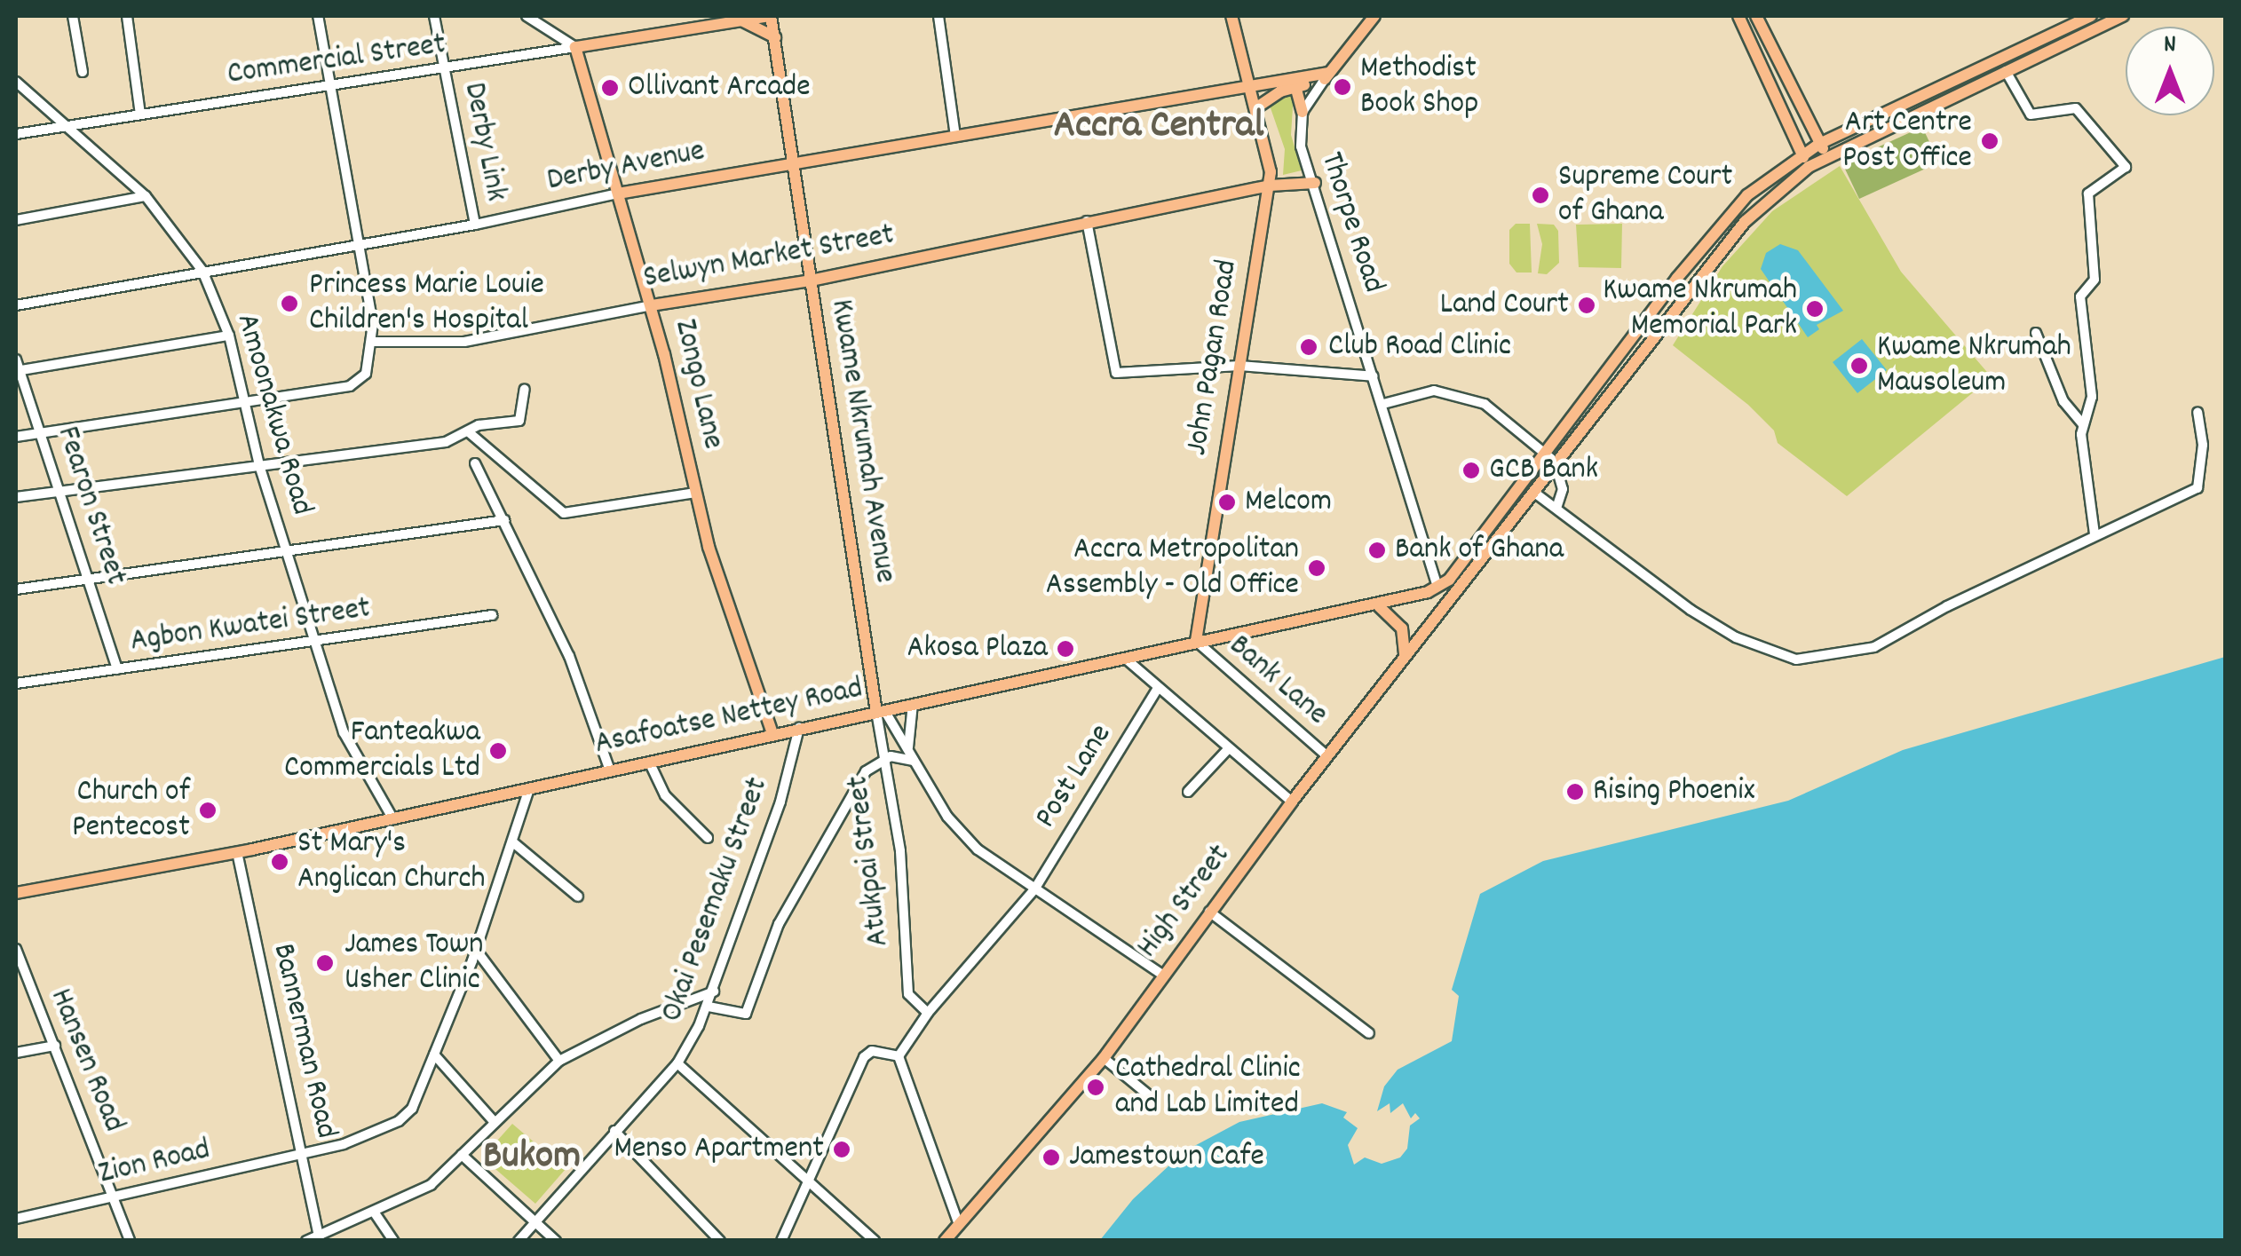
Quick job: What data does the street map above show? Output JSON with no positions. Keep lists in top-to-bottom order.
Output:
{
  "streets": {
    "main road": [
      "Commercial Street",
      "Derby Avenue",
      "Selwyn Market Street",
      "John Pagan Road",
      "Zongo Lane",
      "Kwame Nkrumah Avenue",
      "Asafoatse Nettey Road",
      "Atukpai Street",
      "High Street"
    ],
    "street": [
      "Derby Link",
      "Thorpe Road",
      "Amoonakwa Road",
      "Fearon Street",
      "Agbon Kwatei Street",
      "Bank Lane",
      "Post Lane",
      "Okai Pesemaku Street",
      "Bannerman Road",
      "Hansen Road",
      "Zion Road"
    ]
  },
  "crossings": [
    ["Commercial Street", "Derby Link"],
    ["Commercial Street", "Zongo Lane"],
    ["Commercial Street", "Amoonakwa Road"],
    ["Commercial Street", "Kwame Nkrumah Avenue"],
    ["Derby Link", "Derby Avenue"],
    ["Derby Avenue", "John Pagan Road"],
    ["Derby Avenue", "Zongo Lane"],
    ["Derby Avenue", "Amoonakwa Road"],
    ["Derby Avenue", "Kwame Nkrumah Avenue"],
    ["Thorpe Road", "Selwyn Market Street"],
    ["Thorpe Road", "Asafoatse Nettey Road"],
    ["Selwyn Market Street", "John Pagan Road"],
    ["Selwyn Market Street", "Zongo Lane"],
    ["Selwyn Market Street", "Kwame Nkrumah Avenue"],
    ["John Pagan Road", "Bank Lane"],
    ["John Pagan Road", "Asafoatse Nettey Road"],
    ["Zongo Lane", "Asafoatse Nettey Road"],
    ["Amoonakwa Road", "Agbon Kwatei Street"],
    ["Amoonakwa Road", "Asafoatse Nettey Road"],
    ["Kwame Nkrumah Avenue", "Atukpai Street"],
    ["Fearon Street", "Agbon Kwatei Street"],
    ["Bank Lane", "Asafoatse Nettey Road"],
    ["Bank Lane", "High Street"],
    ["Asafoatse Nettey Road", "Atukpai Street"],
    ["Asafoatse Nettey Road", "Okai Pesemaku Street"],
    ["Asafoatse Nettey Road", "Bannerman Road"],
    ["Asafoatse Nettey Road", "Zion Road"],
    ["Post Lane", "Atukpai Street"],
    ["Bannerman Road", "Zion Road"],
    ["Hansen Road", "Zion Road"]
  ],
  "districts": ["Accra Central", "Bukom"],
  "places": [
    "Methodist Book Shop",
    "Ollivant Arcade",
    "Art Centre Post Office",
    "Supreme Court of Ghana",
    "Princess Marie Louie Children's Hospital",
    "Land Court",
    "Kwame Nkrumah Memorial Park",
    "Club Road Clinic",
    "Kwame Nkrumah Mausoleum",
    "GCB Bank",
    "Melcom",
    "Bank of Ghana",
    "Accra Metropolitan Assembly - Old Office",
    "Akosa Plaza",
    "Fanteakwa Commercials Ltd",
    "Rising Phoenix",
    "Church of Pentecost",
    "St Mary's Anglican Church",
    "James Town Usher Clinic",
    "Cathedral Clinic and Lab Limited",
    "Menso Apartment",
    "Jamestown Cafe"
  ],
  "north": "top"
}
